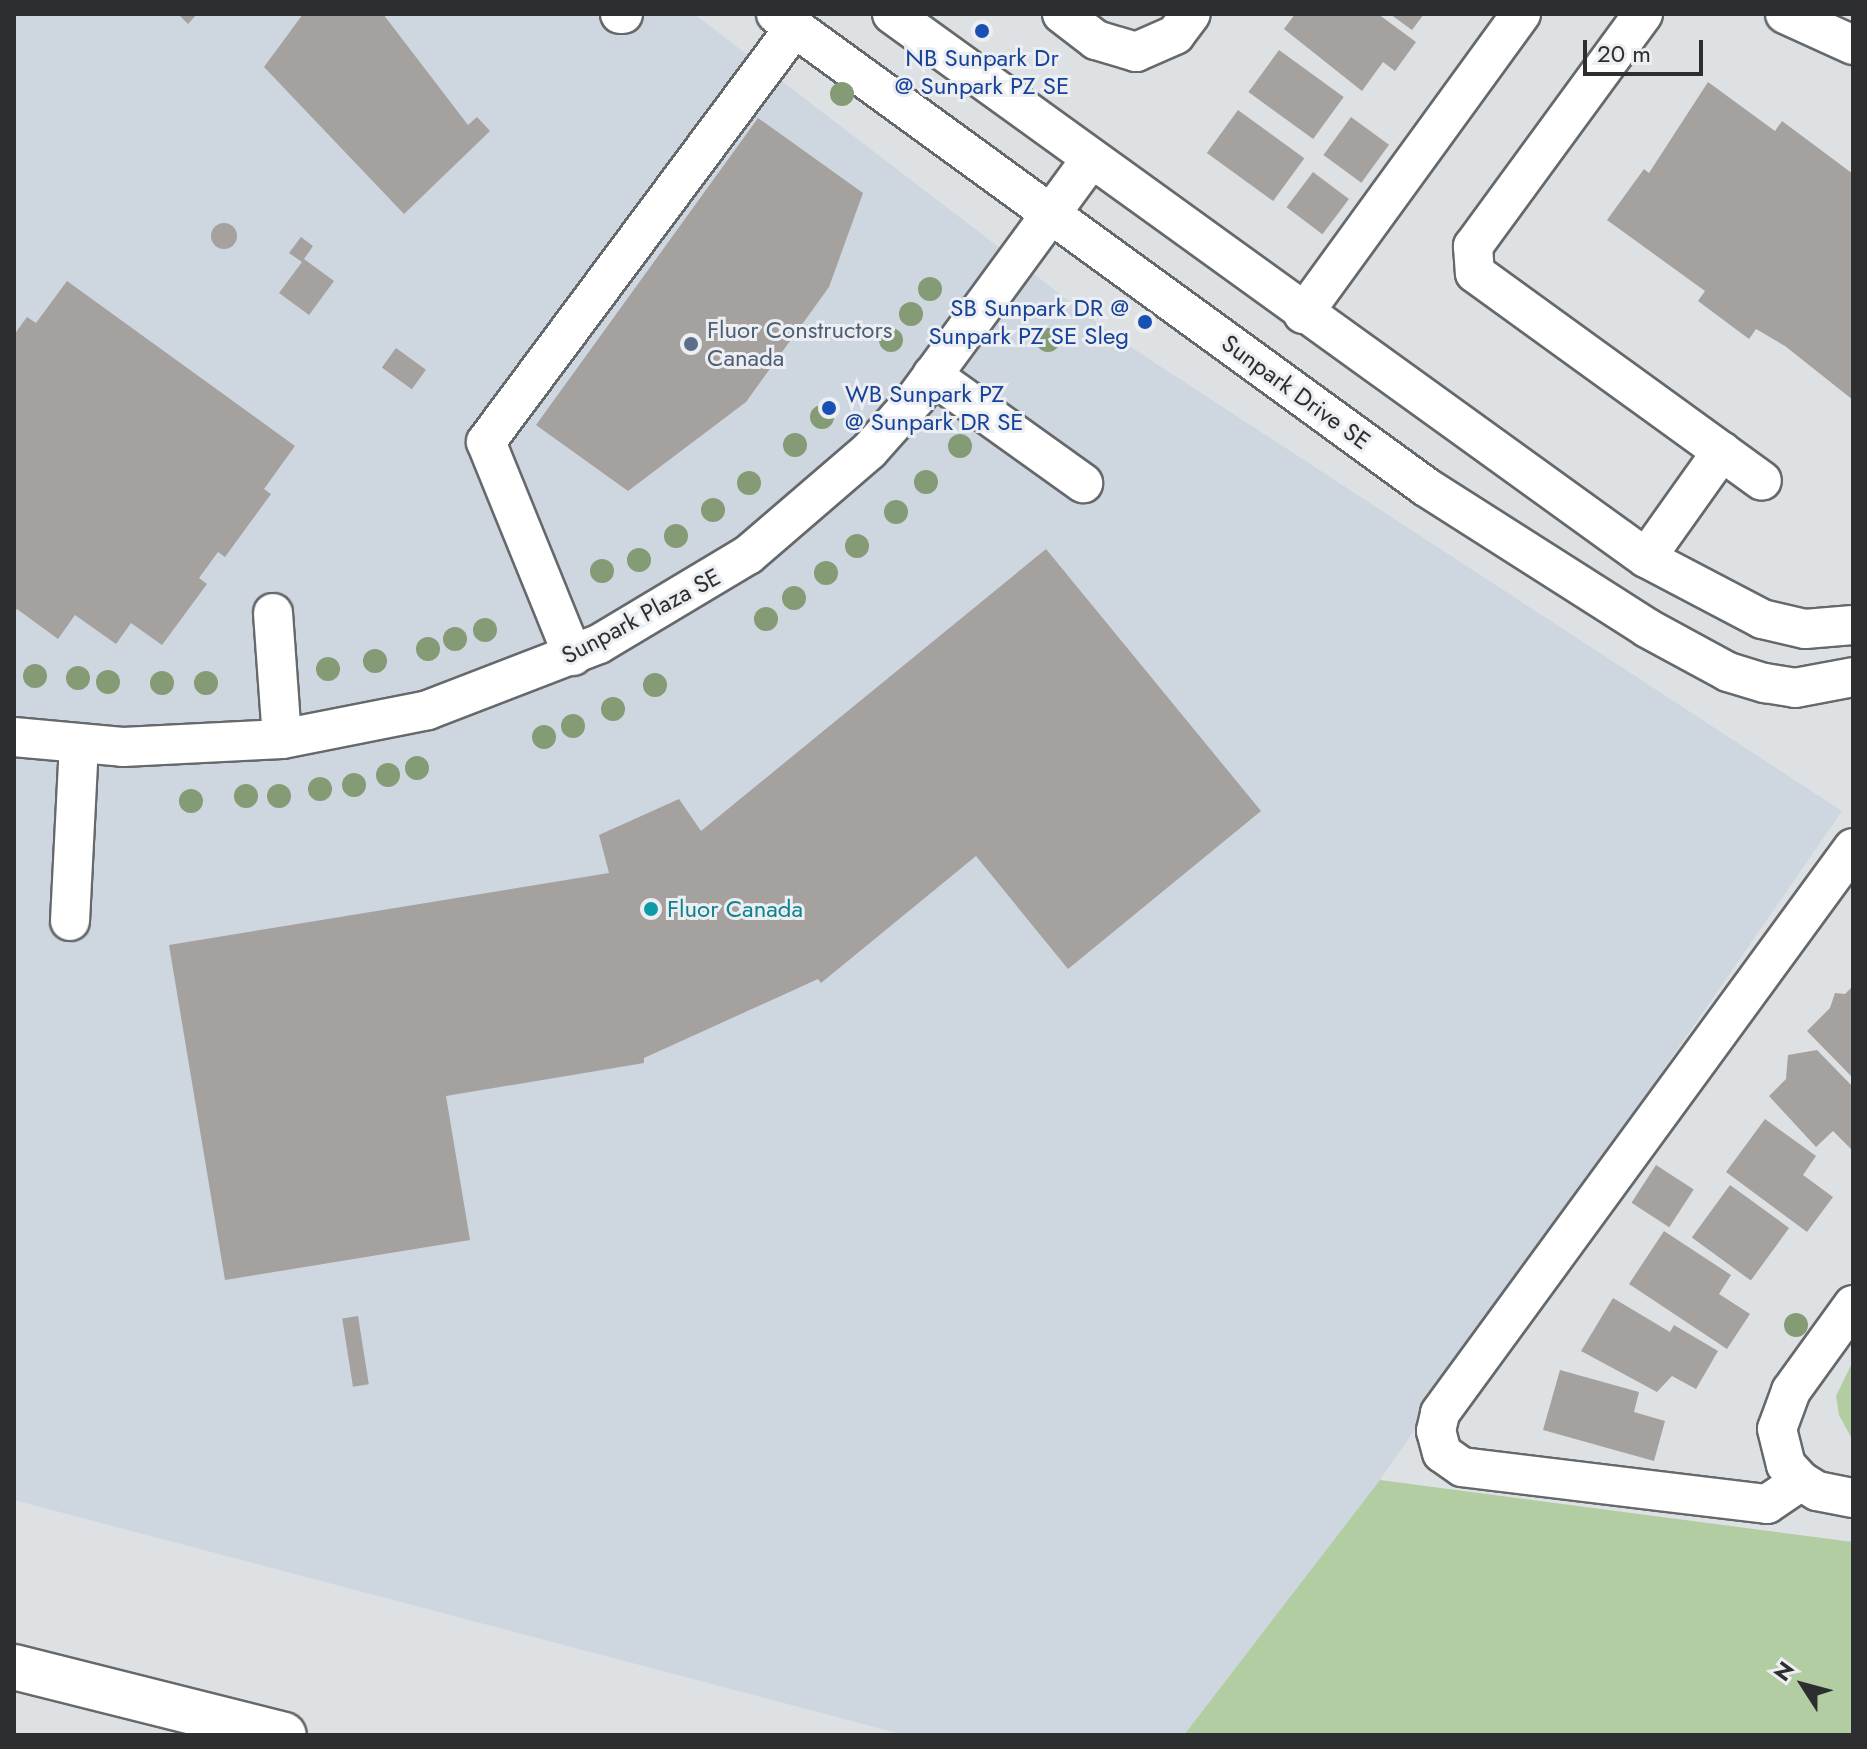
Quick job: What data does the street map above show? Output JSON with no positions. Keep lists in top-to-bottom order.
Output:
{
  "streets": {
    "street": ["Sunpark Drive SE", "Sunpark Plaza SE"]
  },
  "crossings": [
    ["Sunpark Drive SE", "Sunpark Plaza SE"]
  ],
  "places": [
    "NB Sunpark Dr @ Sunpark PZ SE",
    "SB Sunpark DR @ Sunpark PZ SE Sleg",
    "Fluor Constructors Canada",
    "WB Sunpark PZ @ Sunpark DR SE",
    "Fluor Canada"
  ],
  "scale_bar": "20 m",
  "north": "top left"
}
